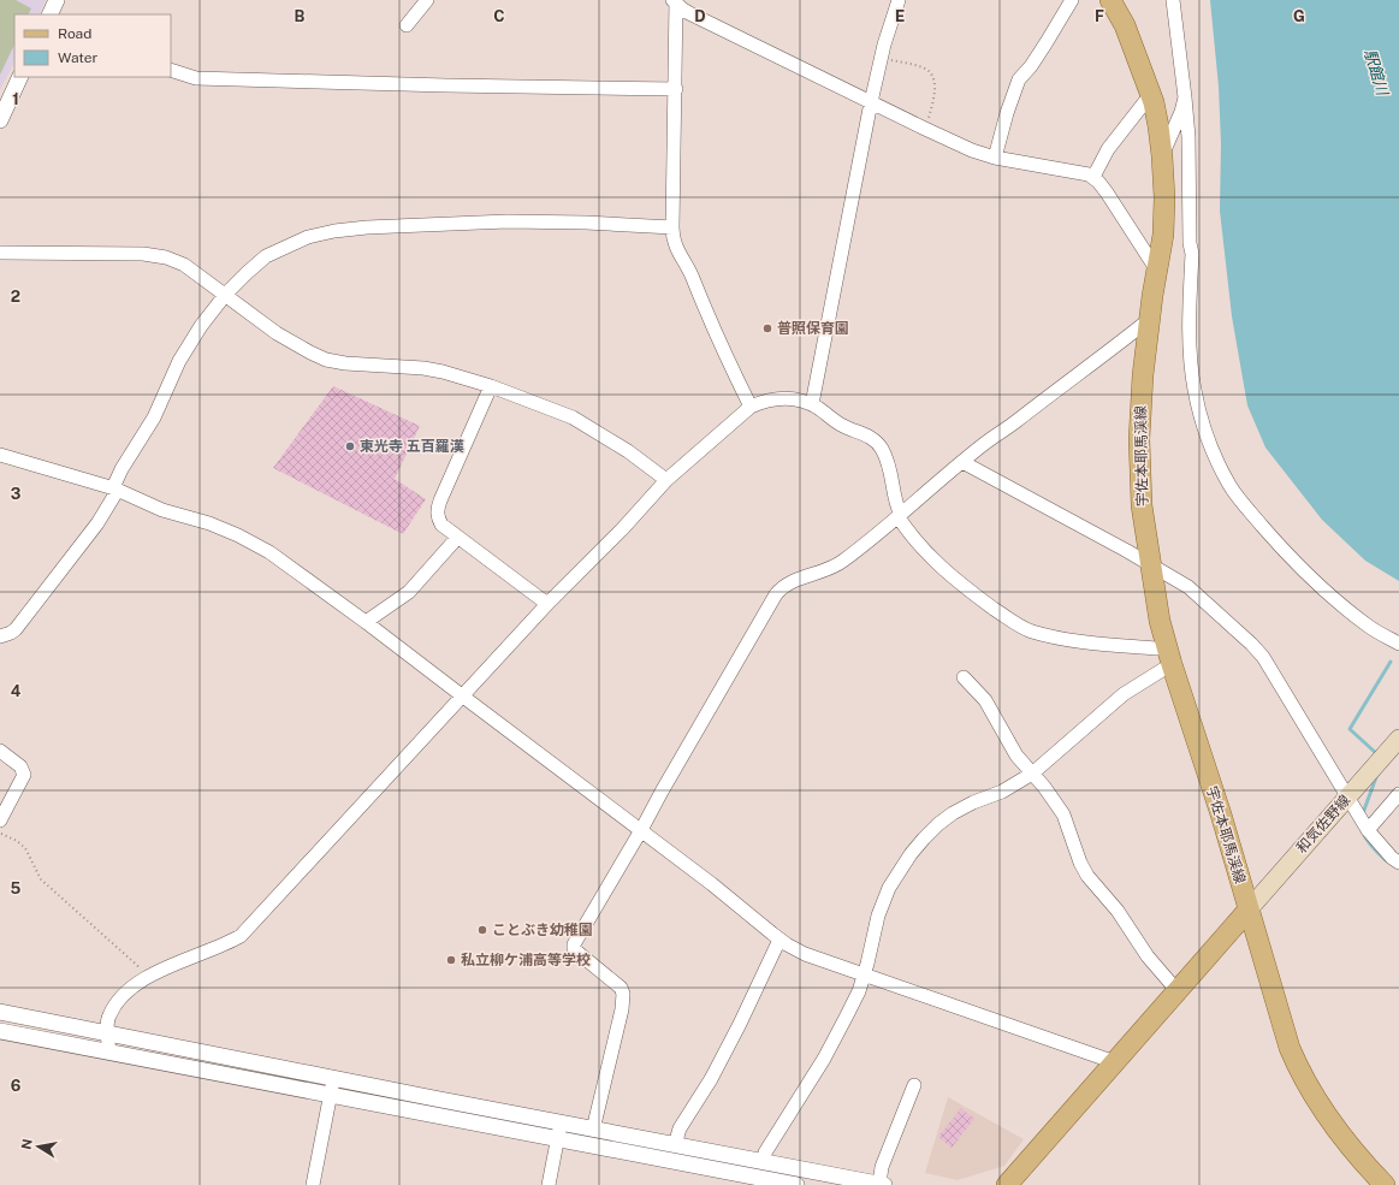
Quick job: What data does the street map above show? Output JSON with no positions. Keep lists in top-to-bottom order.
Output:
{
  "streets": {
    "main road": ["宇佐本耶馬渓線", "和気佐野線"]
  },
  "crossings": [
    ["宇佐本耶馬渓線", "和気佐野線"]
  ],
  "water": ["駅館川"],
  "places": [
    "普照保育園",
    "東光寺 五百羅漢",
    "ことぶき幼稚園",
    "私立柳ケ浦高等学校"
  ],
  "legend": ["Road", "Water"],
  "north": "left",
  "grid": {
    "columns": [
      "B",
      "C",
      "D",
      "E",
      "F",
      "G"
    ],
    "rows": [
      "1",
      "2",
      "3",
      "4",
      "5",
      "6"
    ]
  }
}
